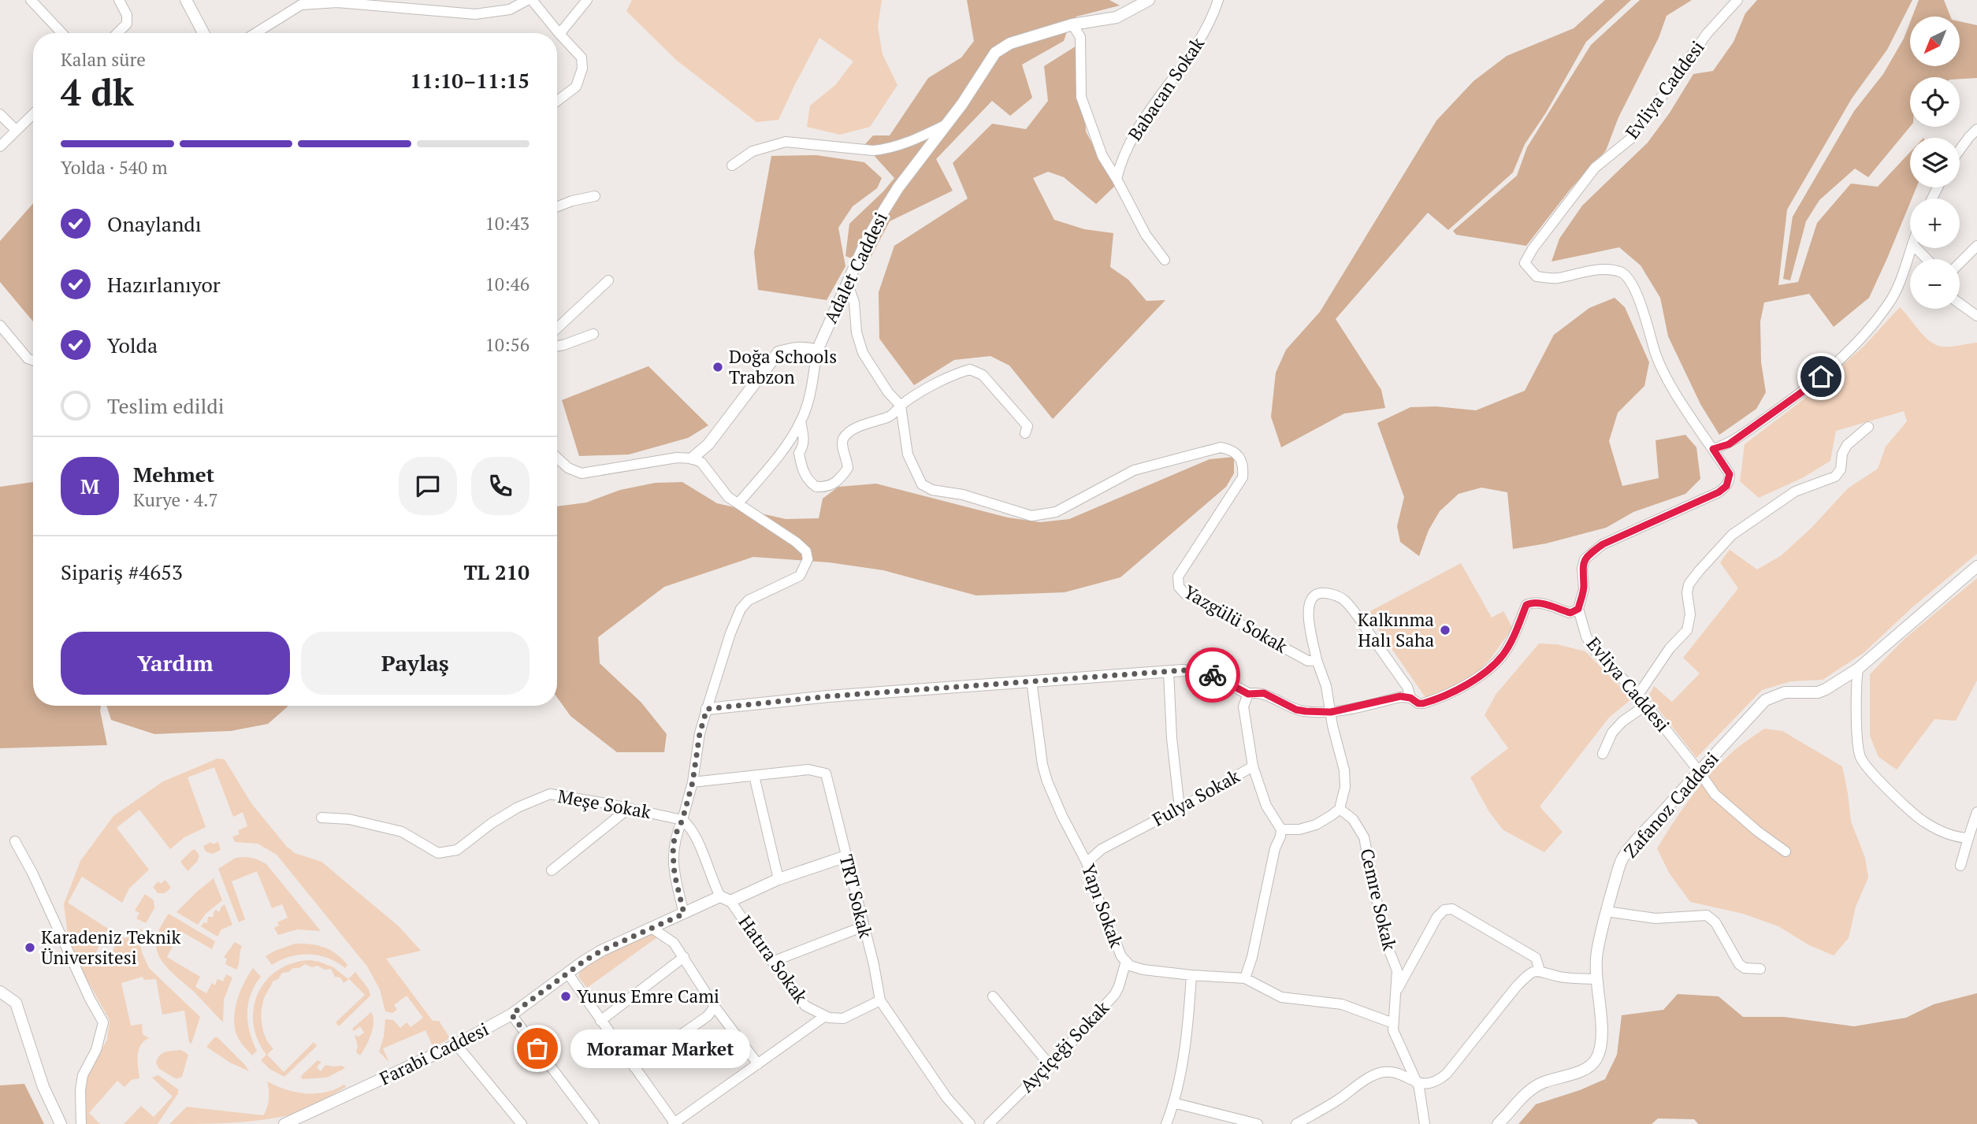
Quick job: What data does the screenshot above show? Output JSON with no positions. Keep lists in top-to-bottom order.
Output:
{
  "streets": {
    "street": [
      "Babacan Sokak",
      "Evliya Caddesi",
      "Adalet Caddesi",
      "Yazgülü Sokak",
      "Fulya Sokak",
      "Meşe Sokak",
      "Zafanoz Caddesi",
      "TRT Sokak",
      "Cemre Sokak",
      "Yapı Sokak",
      "Hatıra Sokak",
      "Ayçiçeği Sokak",
      "Farabi Caddesi"
    ]
  },
  "crossings": [
    ["Evliya Caddesi", "Zafanoz Caddesi"],
    ["Fulya Sokak", "Yapı Sokak"],
    ["TRT Sokak", "Hatıra Sokak"],
    ["TRT Sokak", "Farabi Caddesi"],
    ["Cemre Sokak", "Yapı Sokak"],
    ["Yapı Sokak", "Ayçiçeği Sokak"],
    ["Hatıra Sokak", "Farabi Caddesi"]
  ],
  "places": [
    "Doğa Schools Trabzon",
    "Kalkınma Halı Saha",
    "Karadeniz Teknik Üniversitesi",
    "Yunus Emre Cami",
    "Moramar Market"
  ],
  "north": "bottom left",
  "page": {
    "map_buttons": ["+", "−"],
    "heading": ["4 dk", "Kalan süre", "11:10–11:15"],
    "panel": [
      "Mehmet",
      "Kurye · 4.7",
      "Sipariş #4653",
      "TL 210"
    ],
    "bar": "Yolda · 540 m",
    "list": [
      ["Onaylandı", "10:43"],
      ["Hazırlanıyor", "10:46"],
      ["Yolda", "10:56"],
      "Teslim edildi"
    ],
    "round": "M",
    "buttons": ["Yardım", "Paylaş"],
    "bubble": "Moramar Market"
  }
}
